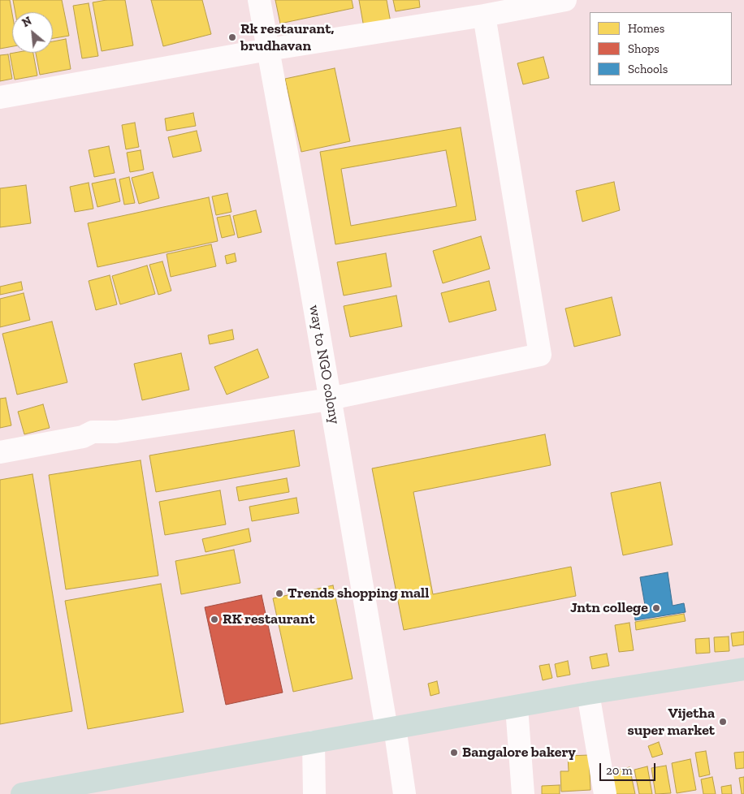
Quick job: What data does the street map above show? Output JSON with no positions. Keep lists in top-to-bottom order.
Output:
{
  "streets": {
    "street": ["way to NGO colony"]
  },
  "places": [
    "Rk restaurant, brudhavan",
    "Trends shopping mall",
    "Jntn college",
    "RK restaurant",
    "Vijetha super market",
    "Bangalore bakery"
  ],
  "legend": ["Homes", "Shops", "Schools"],
  "scale_bar": "20 m",
  "north": "top left"
}
